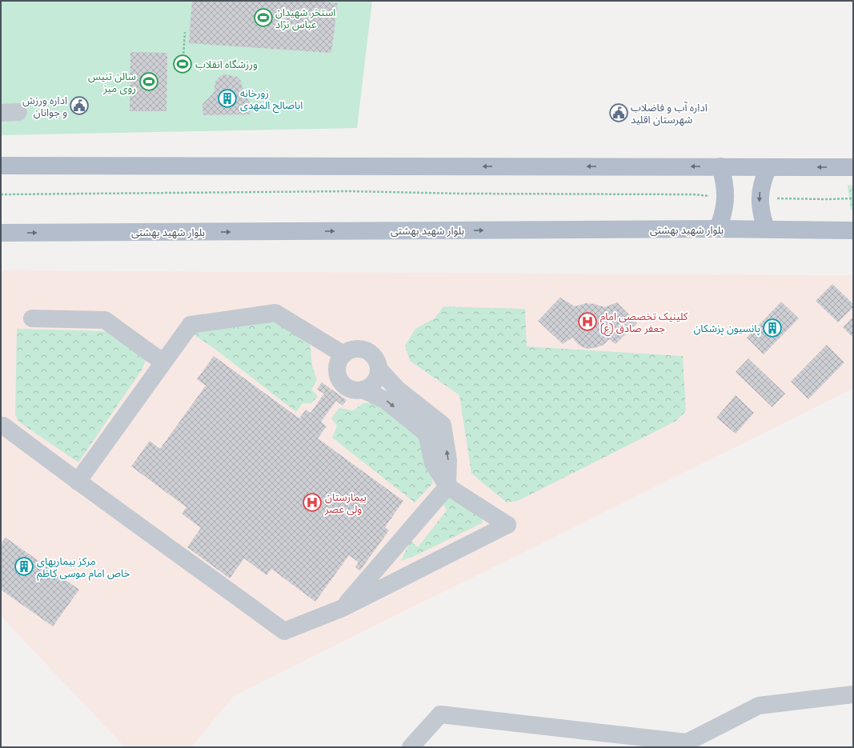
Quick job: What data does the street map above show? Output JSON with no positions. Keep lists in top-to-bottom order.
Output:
{
  "streets": {
    "main road": ["بلوار شهید بهشتی"]
  },
  "places": {
    "sports": ["استخر شهیدان عباس نژاد", "ورزشگاه انقلاب", "سالن تنیس روی میز"],
    "building": ["زورخانه اباصالح المهدی", "پانسیون پزشکان", "مرکز بیماریهای خاص امام موسی کاظم"],
    "public building": ["اداره ورزش و جوانان", "اداره آب و فاضلاب شهرستان اقلید"],
    "hospital": ["کلینیک تخصصی امام جعفر صادق (ع)", "بیمارستان ولی عصر"]
  }
}
